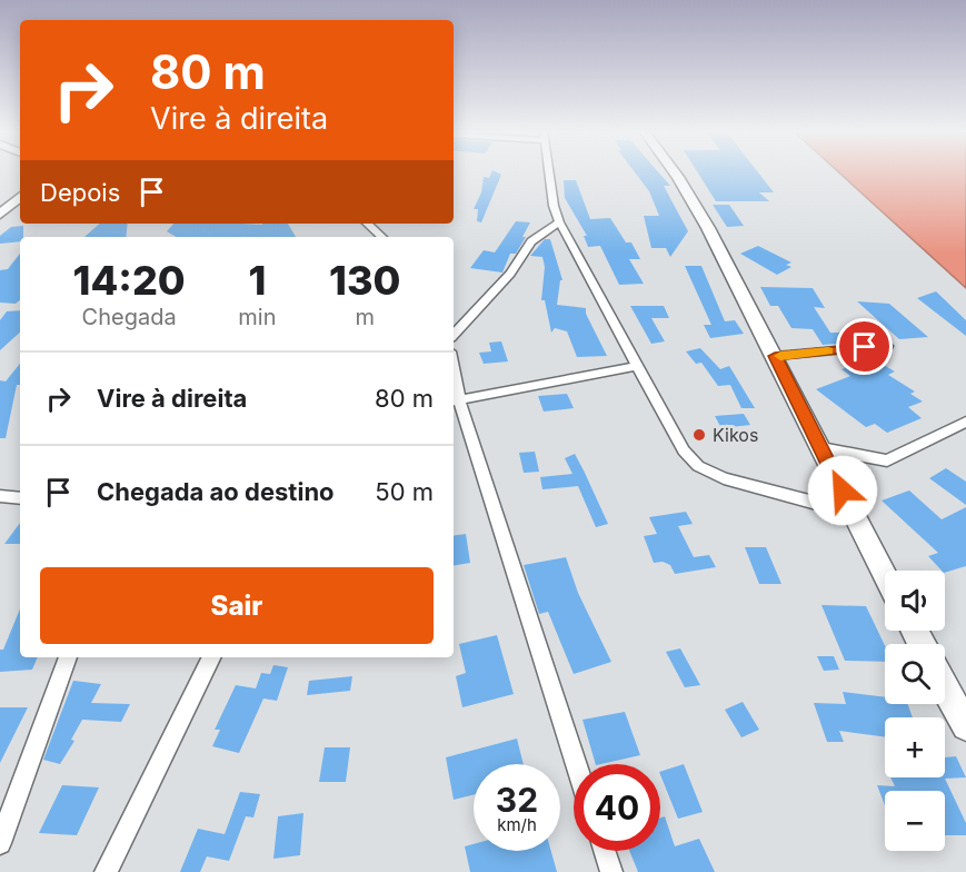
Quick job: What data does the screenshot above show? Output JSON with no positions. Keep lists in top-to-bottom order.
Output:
{
  "places": ["Kikos"],
  "page": {
    "turn": ["80 m", "Vire à direita"],
    "then": "Depois",
    "eta": [
      "14:20",
      "Chegada",
      "1",
      "min",
      "130",
      "m"
    ],
    "list": [
      {
        "name": "Vire à direita",
        "value": "80 m"
      },
      {
        "name": "Chegada ao destino",
        "value": "50 m"
      }
    ],
    "buttons": "Sair",
    "map_buttons": ["+", "−"],
    "speed": "32 km/h",
    "limit": "40"
  }
}
